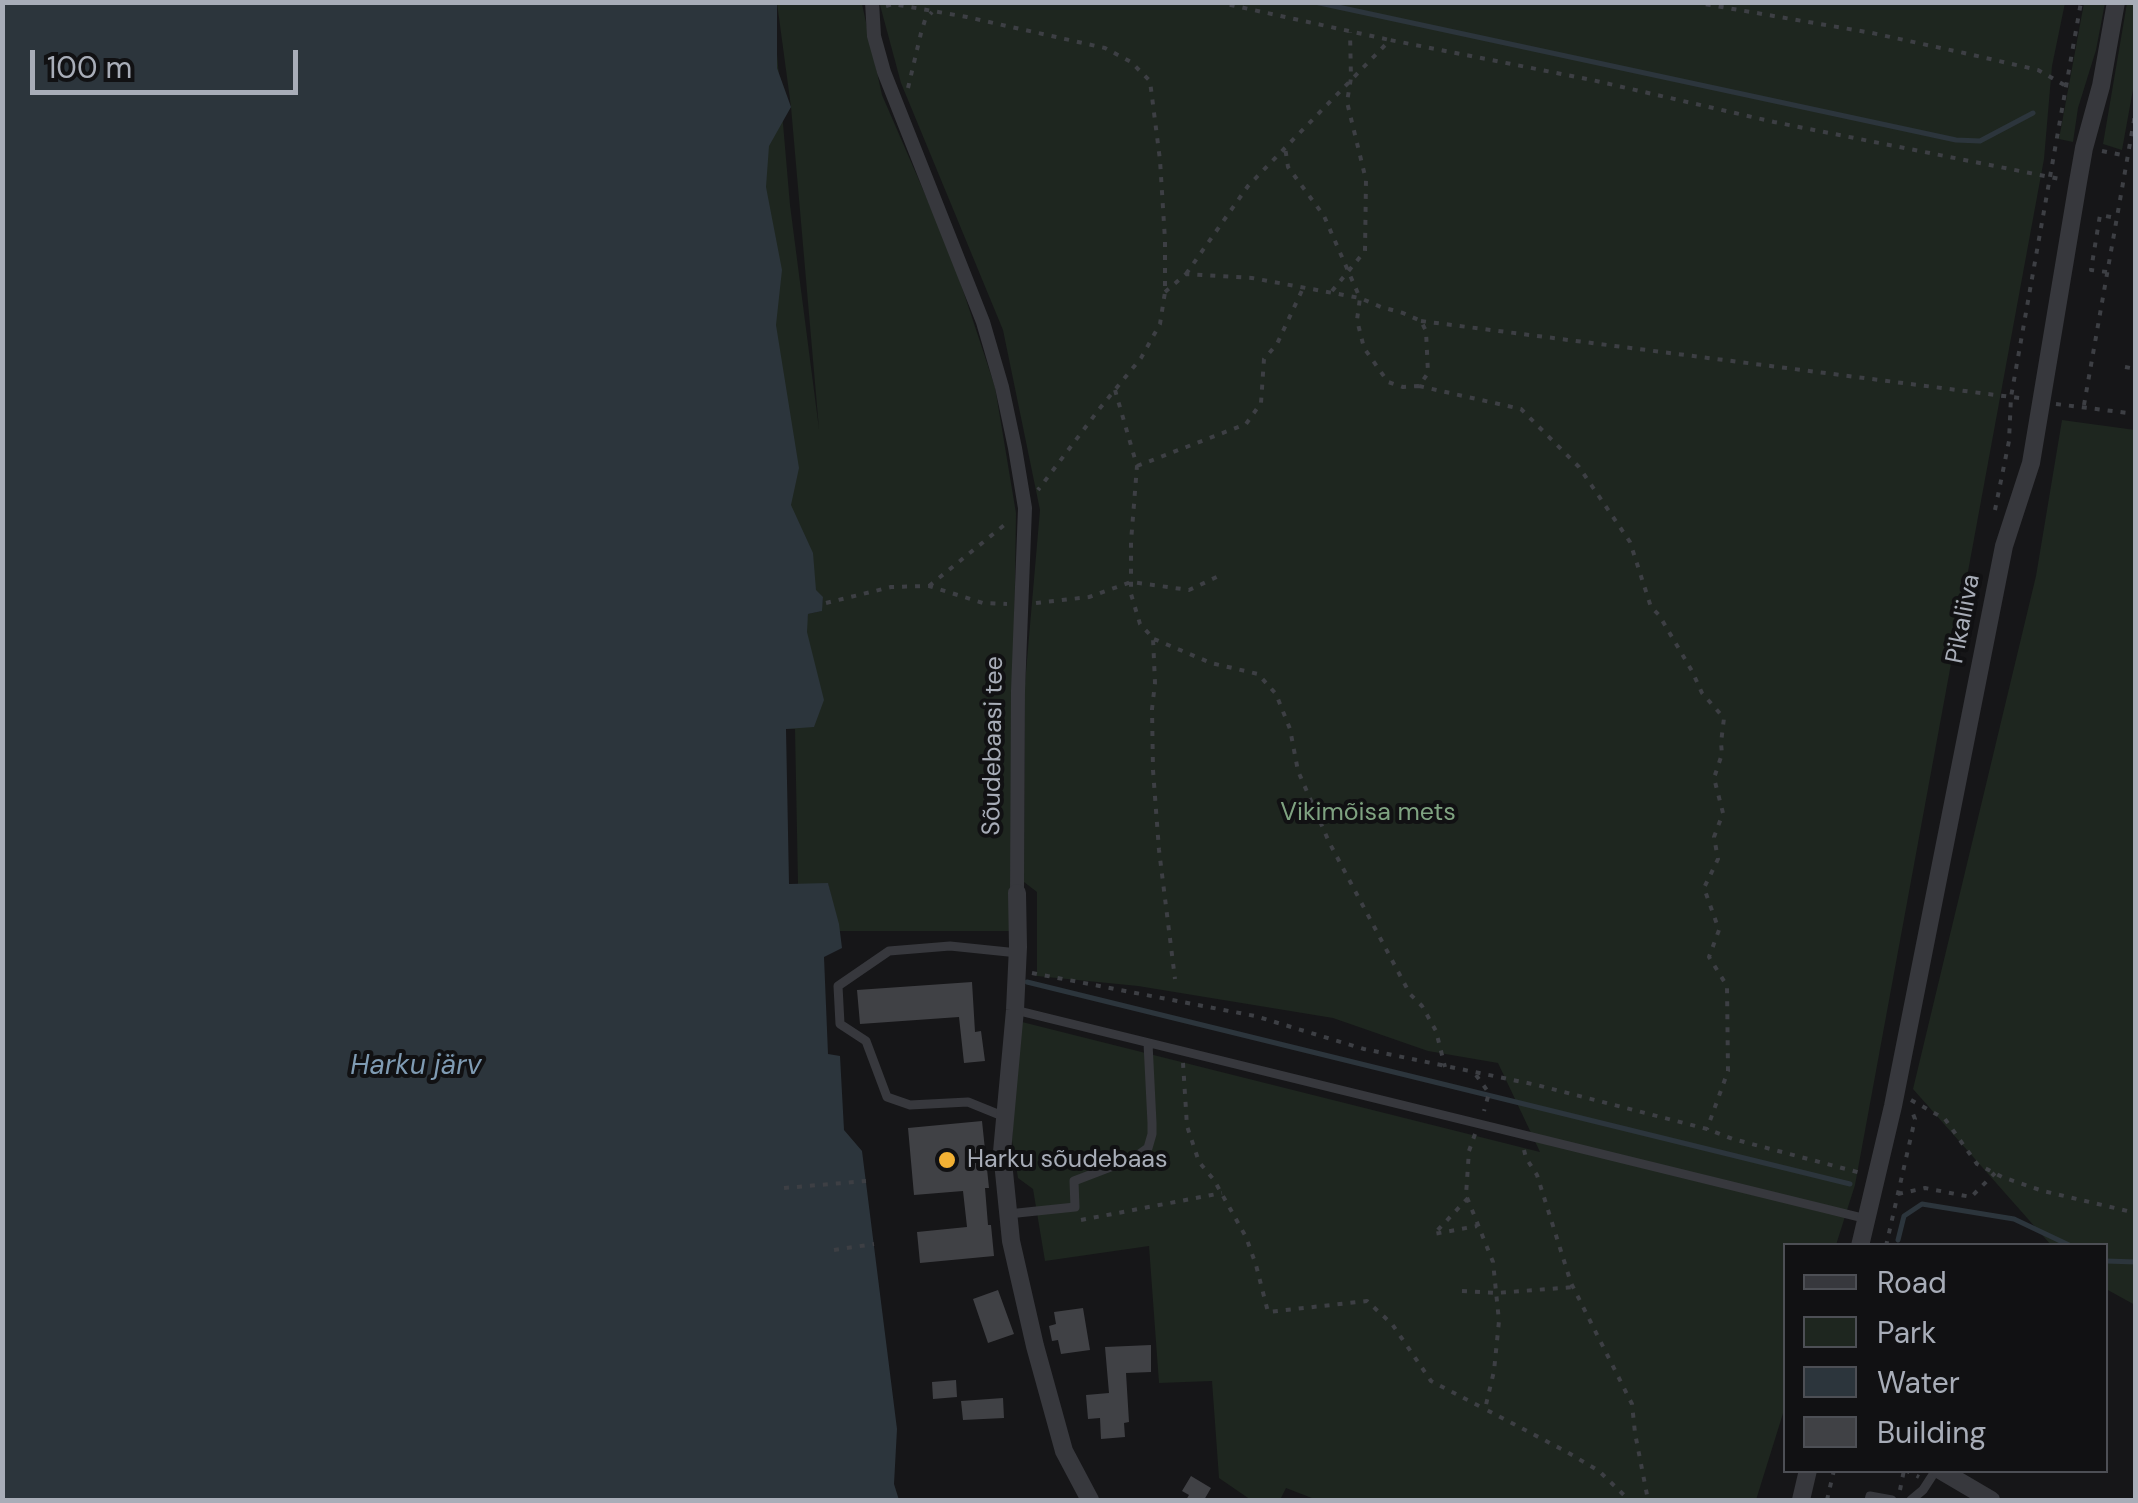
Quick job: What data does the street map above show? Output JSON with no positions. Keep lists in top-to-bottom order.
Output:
{
  "streets": {
    "street": ["Pikaliiva", "Sõudebaasi tee"]
  },
  "water": ["Harku järv"],
  "parks": ["Vikimõisa mets"],
  "places": ["Harku sõudebaas"],
  "legend": [
    "Road",
    "Park",
    "Water",
    "Building"
  ],
  "scale_bar": "100 m"
}
